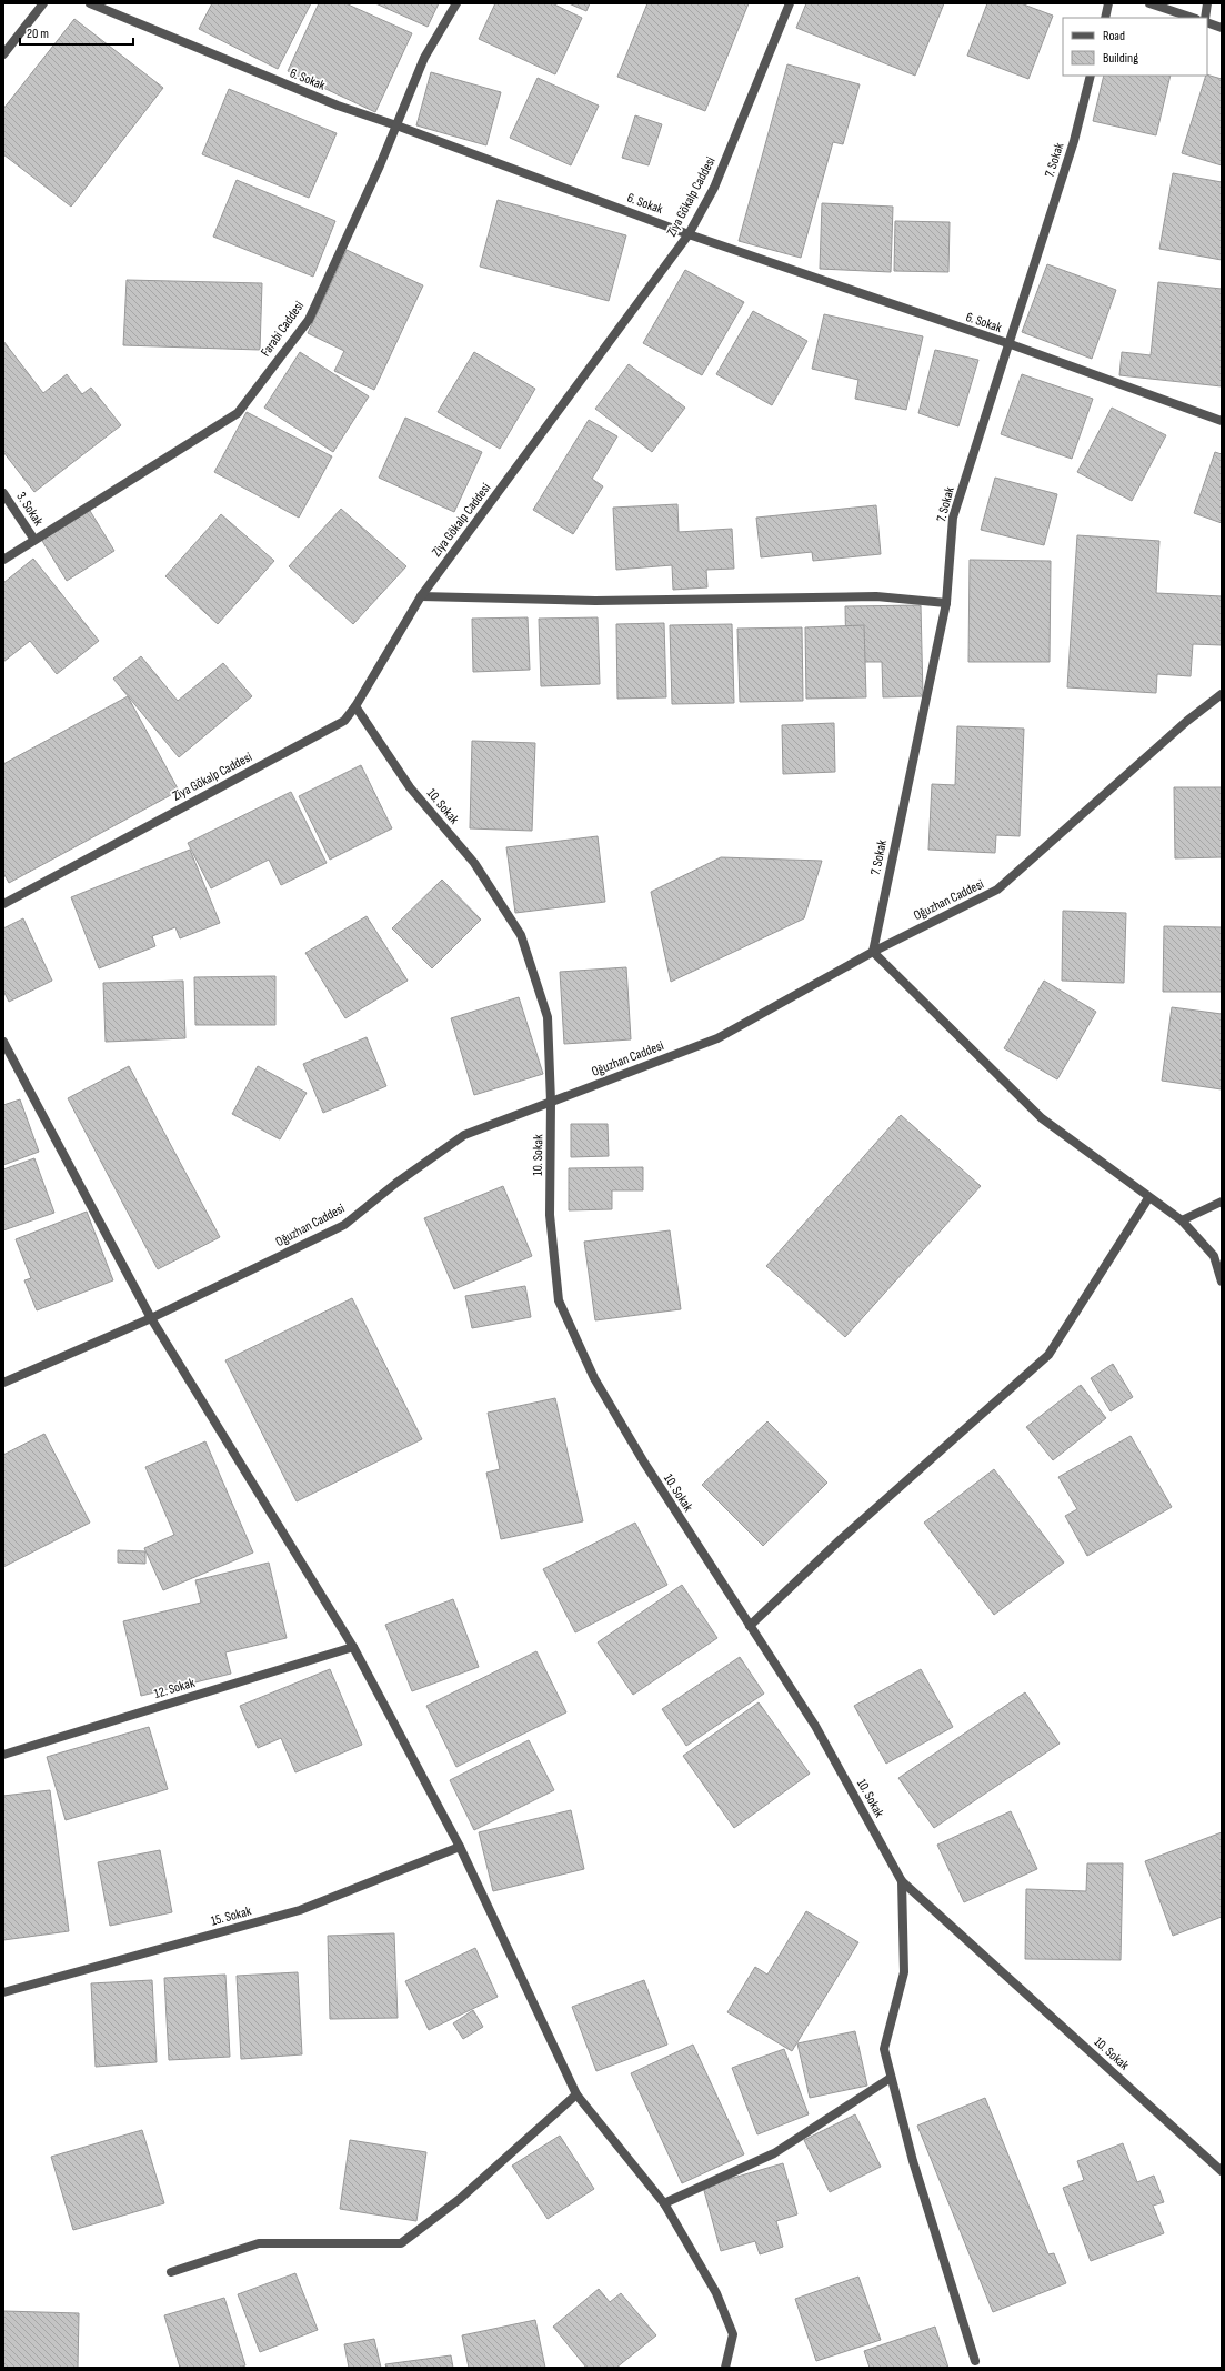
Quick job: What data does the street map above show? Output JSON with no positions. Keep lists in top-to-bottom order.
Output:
{
  "streets": {
    "street": [
      "6. Sokak",
      "7. Sokak",
      "Ziya Gökalp Caddesi",
      "Farabi Caddesi",
      "3. Sokak",
      "10. Sokak",
      "Oğuzhan Caddesi",
      "12. Sokak",
      "15. Sokak"
    ]
  },
  "crossings": [
    ["6. Sokak", "7. Sokak"],
    ["6. Sokak", "Ziya Gökalp Caddesi"],
    ["6. Sokak", "Farabi Caddesi"],
    ["7. Sokak", "Oğuzhan Caddesi"],
    ["Ziya Gökalp Caddesi", "10. Sokak"],
    ["Farabi Caddesi", "3. Sokak"],
    ["10. Sokak", "Oğuzhan Caddesi"]
  ],
  "legend": ["Road", "Building"],
  "scale_bar": "20 m"
}
